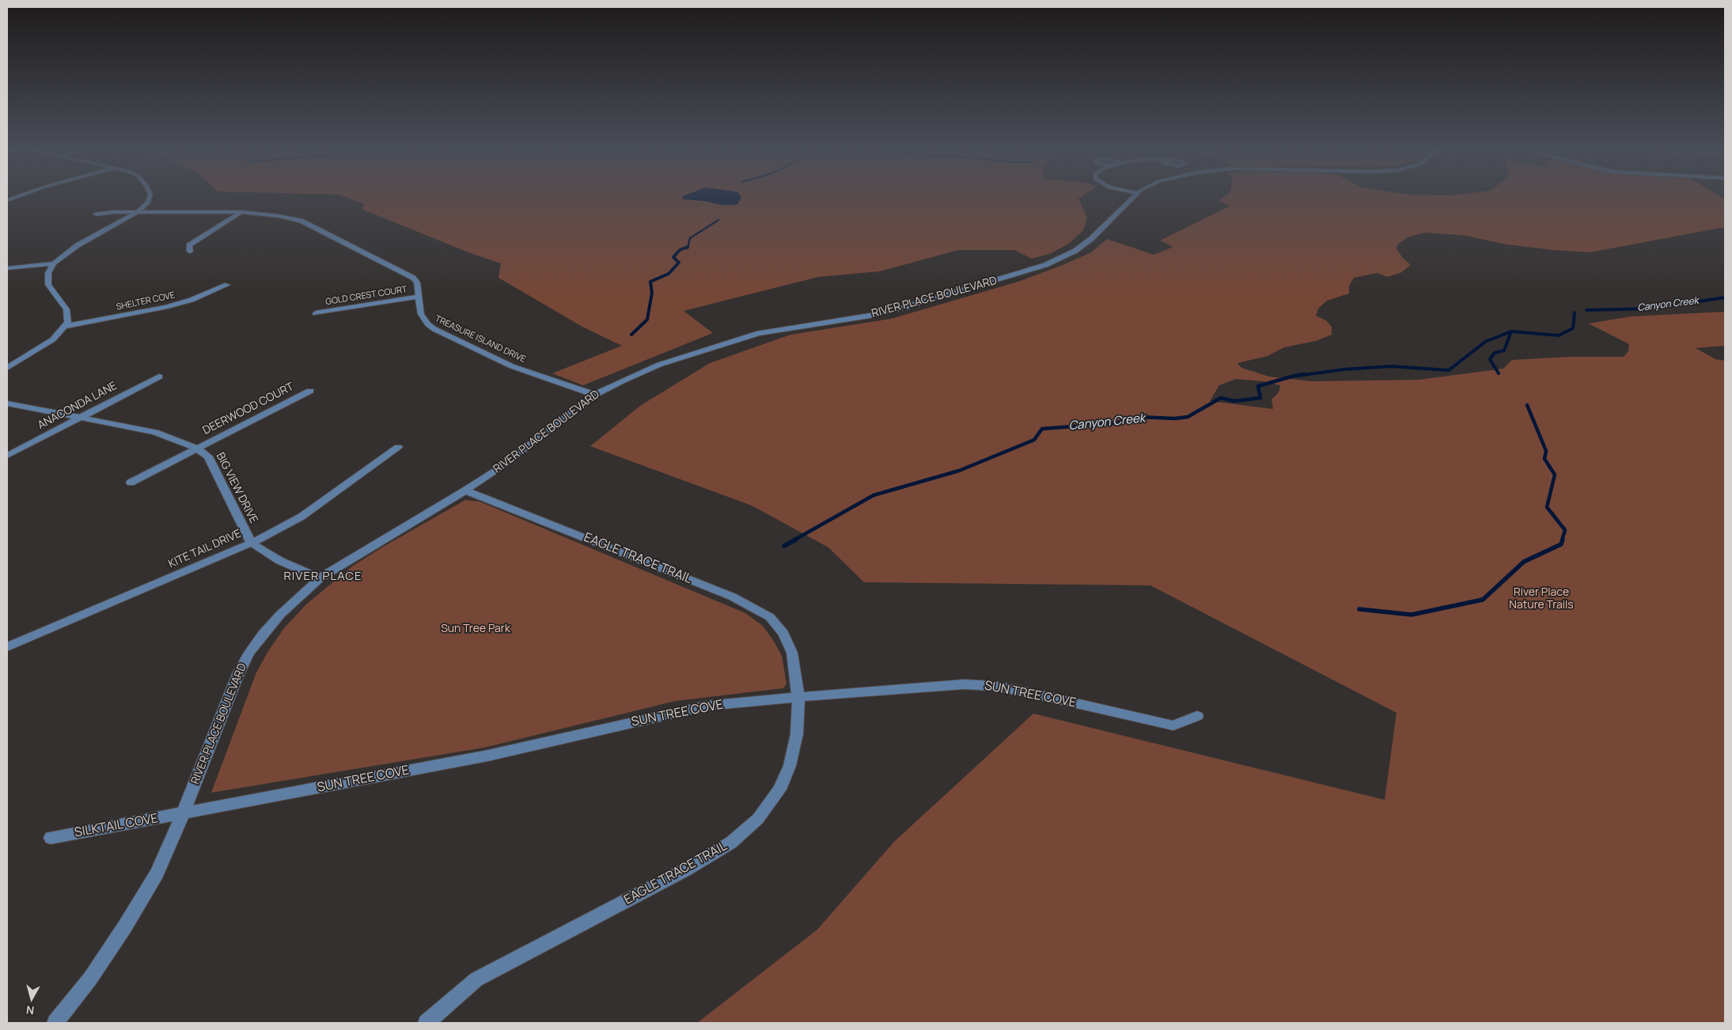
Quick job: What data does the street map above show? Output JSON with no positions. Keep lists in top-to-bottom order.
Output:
{
  "streets": {
    "street": [
      "GOLD CREST COURT",
      "RIVER PLACE BOULEVARD",
      "SHELTER COVE",
      "TREASURE ISLAND DRIVE",
      "ANACONDA LANE",
      "DEERWOOD COURT",
      "BIG VIEW DRIVE",
      "KITE TAIL DRIVE",
      "EAGLE TRACE TRAIL",
      "SUN TREE COVE",
      "SILKTAIL COVE"
    ]
  },
  "crossings": [
    ["GOLD CREST COURT", "TREASURE ISLAND DRIVE"],
    ["RIVER PLACE BOULEVARD", "TREASURE ISLAND DRIVE"],
    ["RIVER PLACE BOULEVARD", "EAGLE TRACE TRAIL"],
    ["RIVER PLACE BOULEVARD", "SUN TREE COVE"],
    ["RIVER PLACE BOULEVARD", "SILKTAIL COVE"],
    ["ANACONDA LANE", "BIG VIEW DRIVE"],
    ["DEERWOOD COURT", "BIG VIEW DRIVE"],
    ["BIG VIEW DRIVE", "KITE TAIL DRIVE"],
    ["EAGLE TRACE TRAIL", "SUN TREE COVE"],
    ["SUN TREE COVE", "SILKTAIL COVE"]
  ],
  "districts": ["RIVER PLACE"],
  "water": ["Canyon Creek"],
  "parks": ["River Place Nature Trails", "Sun Tree Park"],
  "north": "bottom"
}
